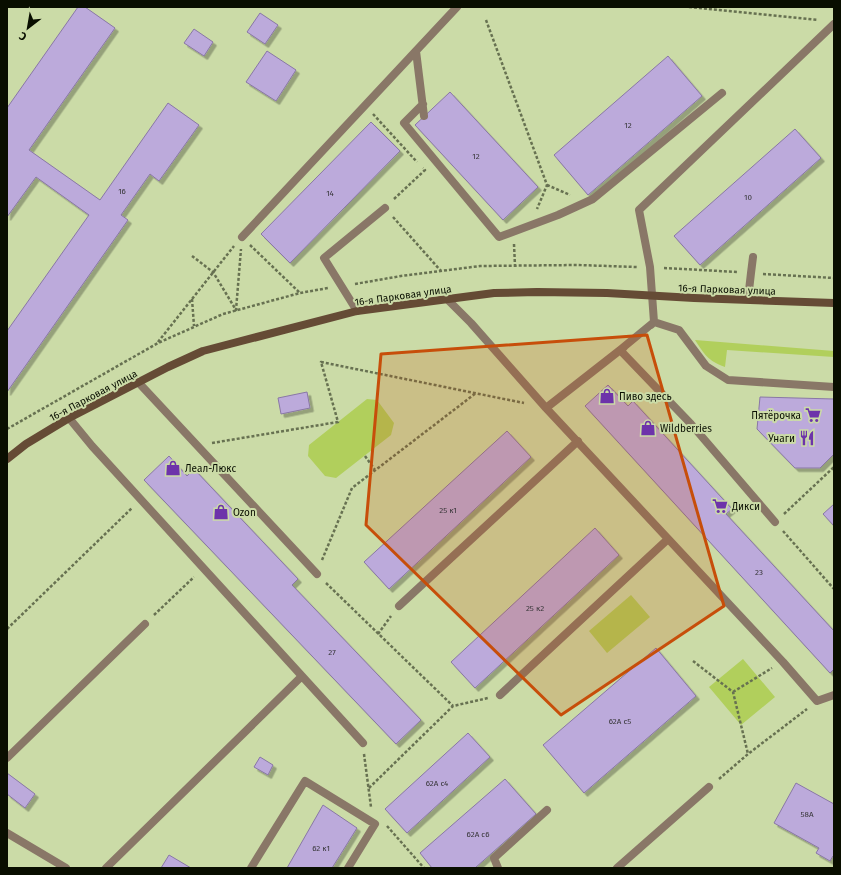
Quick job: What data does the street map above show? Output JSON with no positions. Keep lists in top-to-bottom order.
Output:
{
  "streets": {
    "main road": ["16-я Парковая улица"]
  },
  "places": {
    "shop": [
      "Пиво здесь",
      "Wildberries",
      "Леал-Люкс",
      "Ozon"
    ],
    "supermarket": ["Пятёрочка", "Дикси"],
    "restaurant": ["Унаги"]
  },
  "house_numbers": [
    "12",
    "12",
    "16",
    "14",
    "10",
    "25 к1",
    "23",
    "25 к2",
    "27",
    "62А с5",
    "62А с4",
    "58А",
    "62А с6",
    "62 к1"
  ],
  "north": "bottom left"
}
